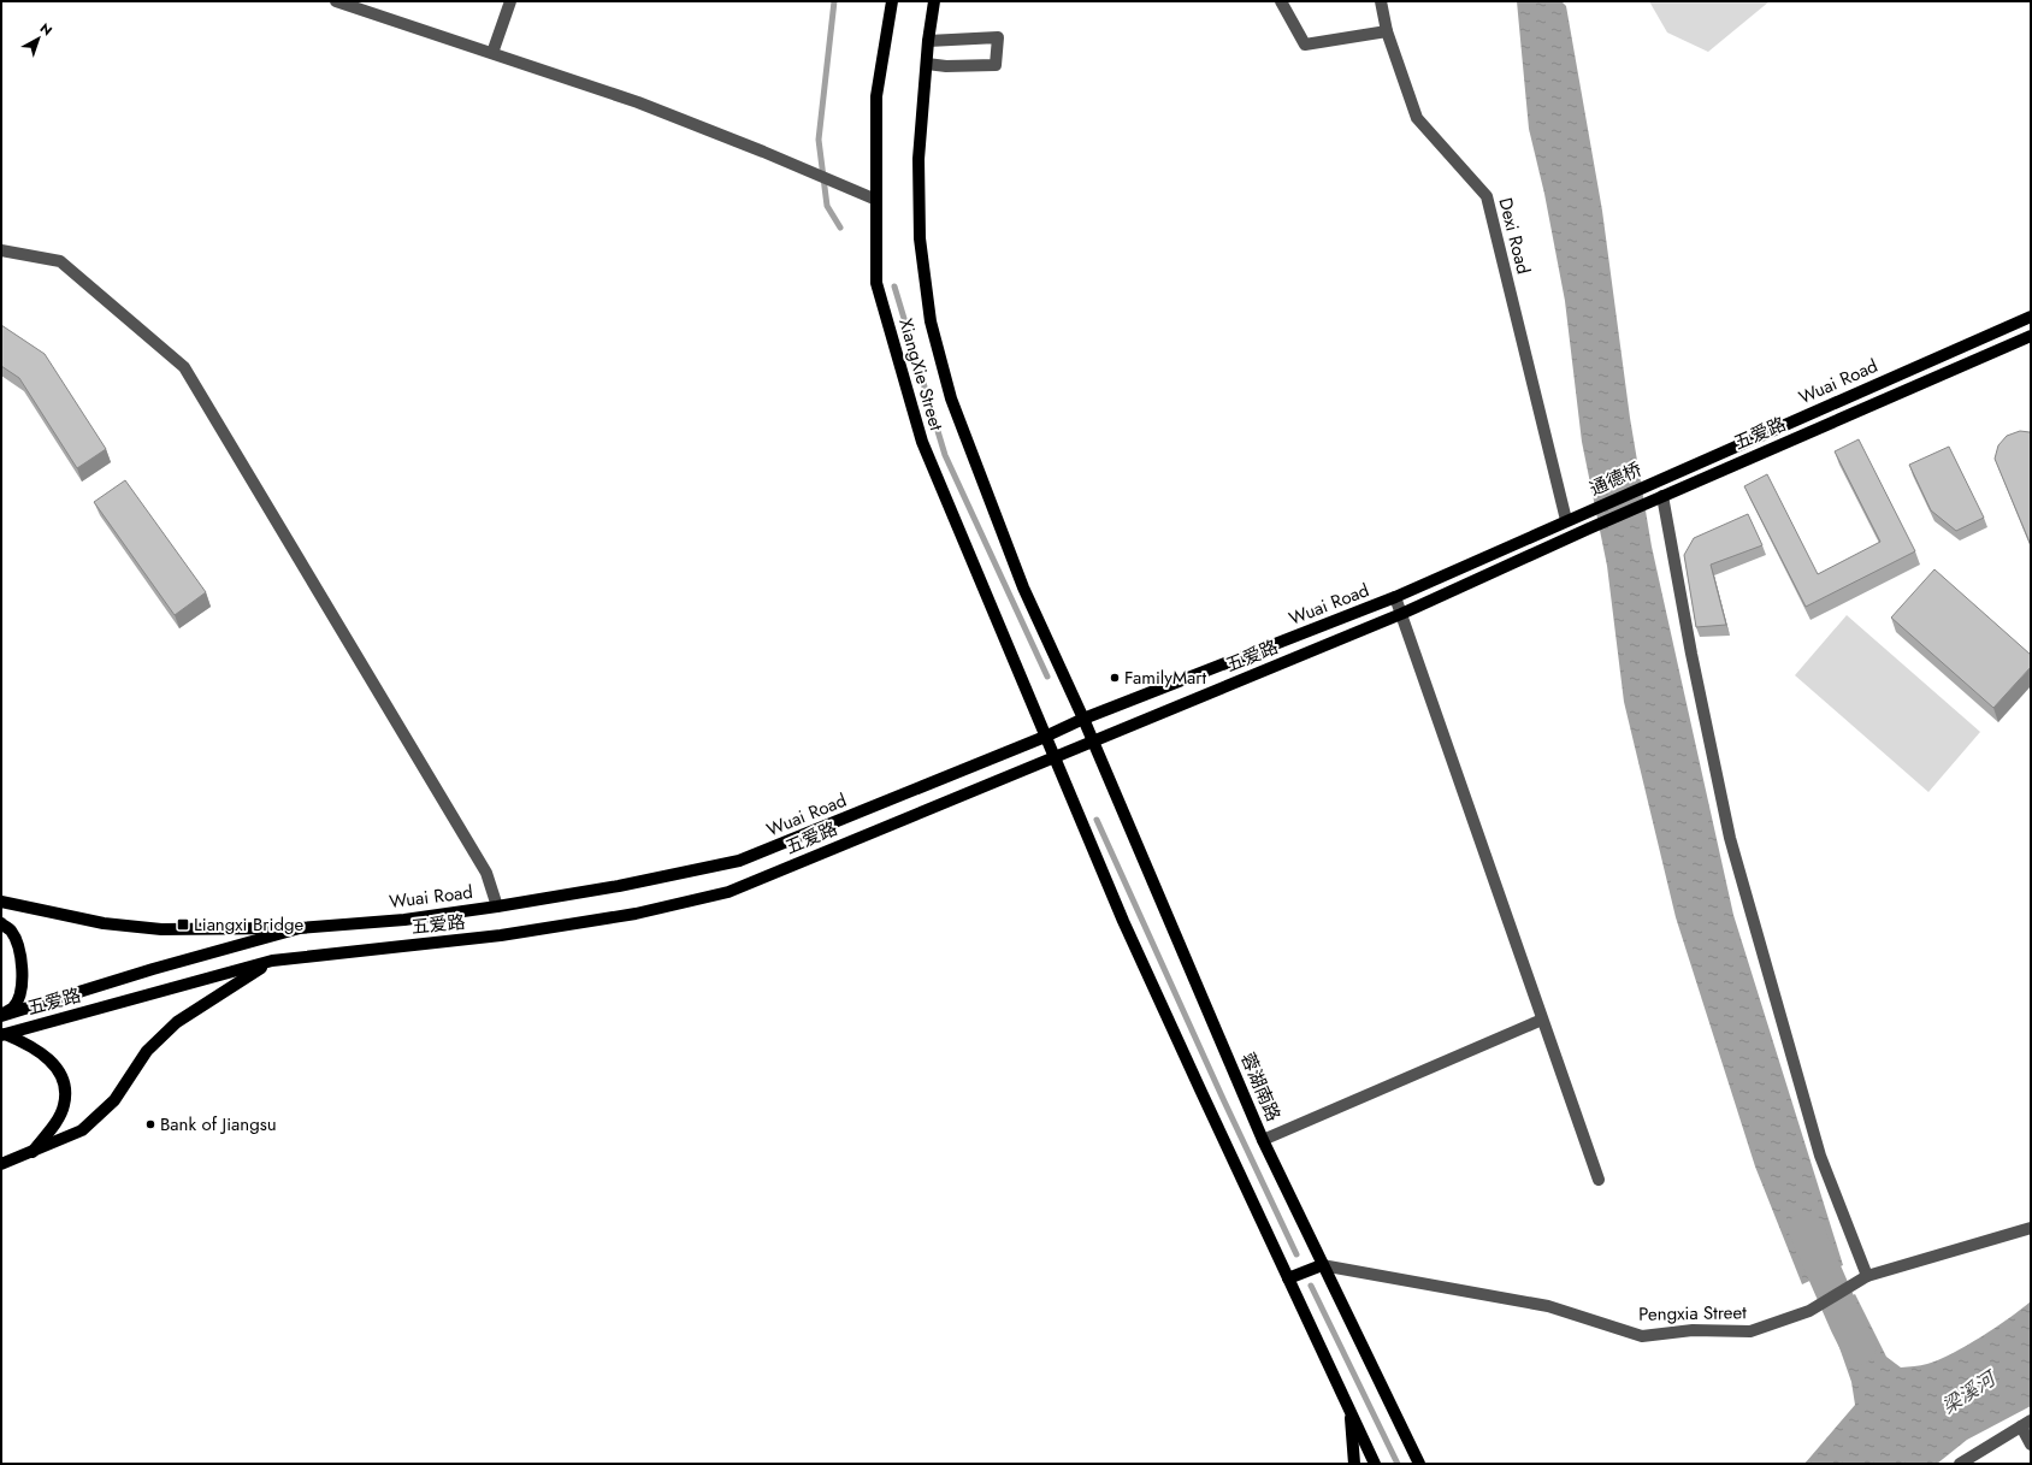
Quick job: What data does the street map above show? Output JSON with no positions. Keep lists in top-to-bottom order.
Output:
{
  "streets": {
    "main road": [
      "XiangXie Street",
      "Wuai Road",
      "五爱路",
      "通德桥",
      "蓉湖南路"
    ],
    "street": ["Dexi Road", "Pengxia Street"]
  },
  "crossings": [
    ["Dexi Road", "Wuai Road"],
    ["XiangXie Street", "Wuai Road"],
    ["Wuai Road", "通德桥"],
    ["Wuai Road", "蓉湖南路"],
    ["五爱路", "通德桥"],
    ["五爱路", "蓉湖南路"],
    ["蓉湖南路", "Pengxia Street"]
  ],
  "water": ["梁溪河"],
  "places": {
    "other": ["FamilyMart", "Bank of Jiangsu"],
    "transit": ["Liangxi Bridge"]
  },
  "north": "top right"
}
